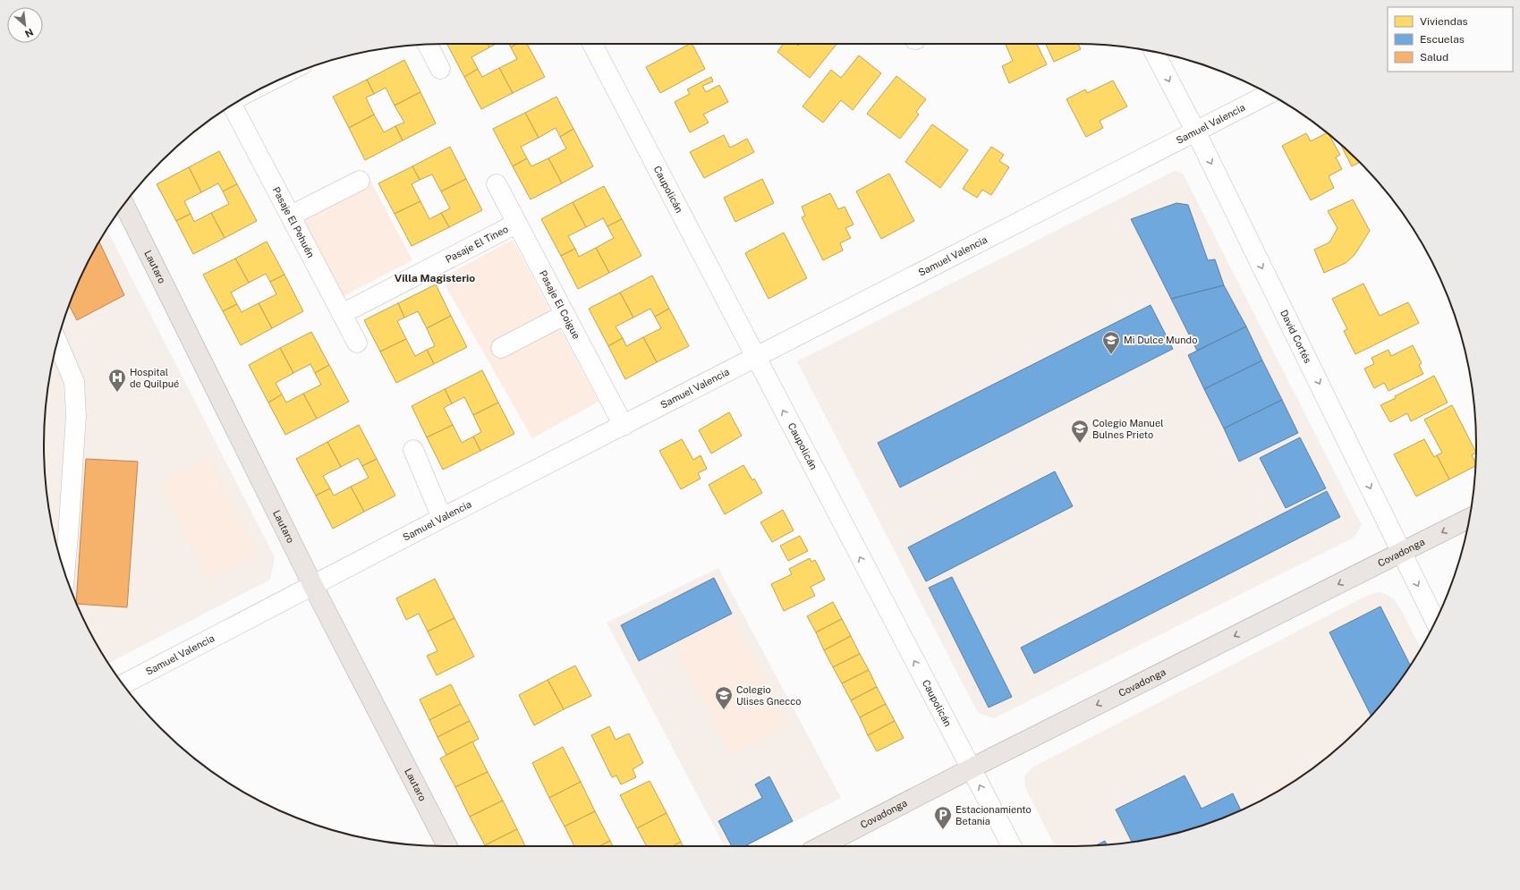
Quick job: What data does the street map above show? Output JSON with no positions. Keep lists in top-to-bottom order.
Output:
{
  "streets": {
    "main road": ["Lautaro", "Covadonga"],
    "street": [
      "Samuel Valencia",
      "Caupolicán",
      "Pasaje El Pehuén",
      "Pasaje El Tineo",
      "Pasaje El Coigue",
      "David Cortés"
    ]
  },
  "crossings": [
    ["Samuel Valencia", "Caupolicán"],
    ["Samuel Valencia", "Lautaro"],
    ["Samuel Valencia", "Pasaje El Coigue"],
    ["Samuel Valencia", "David Cortés"],
    ["Caupolicán", "Covadonga"],
    ["Pasaje El Pehuén", "Pasaje El Tineo"],
    ["Pasaje El Tineo", "Pasaje El Coigue"],
    ["David Cortés", "Covadonga"]
  ],
  "one_way": ["Caupolicán", "David Cortés", "Covadonga"],
  "districts": ["Villa Magisterio"],
  "places": {
    "school or university": ["Mi Dulce Mundo", "Colegio Manuel Bulnes Prieto", "Colegio Ulises Gnecco"],
    "hospital": ["Hospital de Quilpué"],
    "parking": ["Estacionamiento Betania"]
  },
  "legend": ["Viviendas", "Escuelas", "Salud"],
  "north": "bottom right"
}
